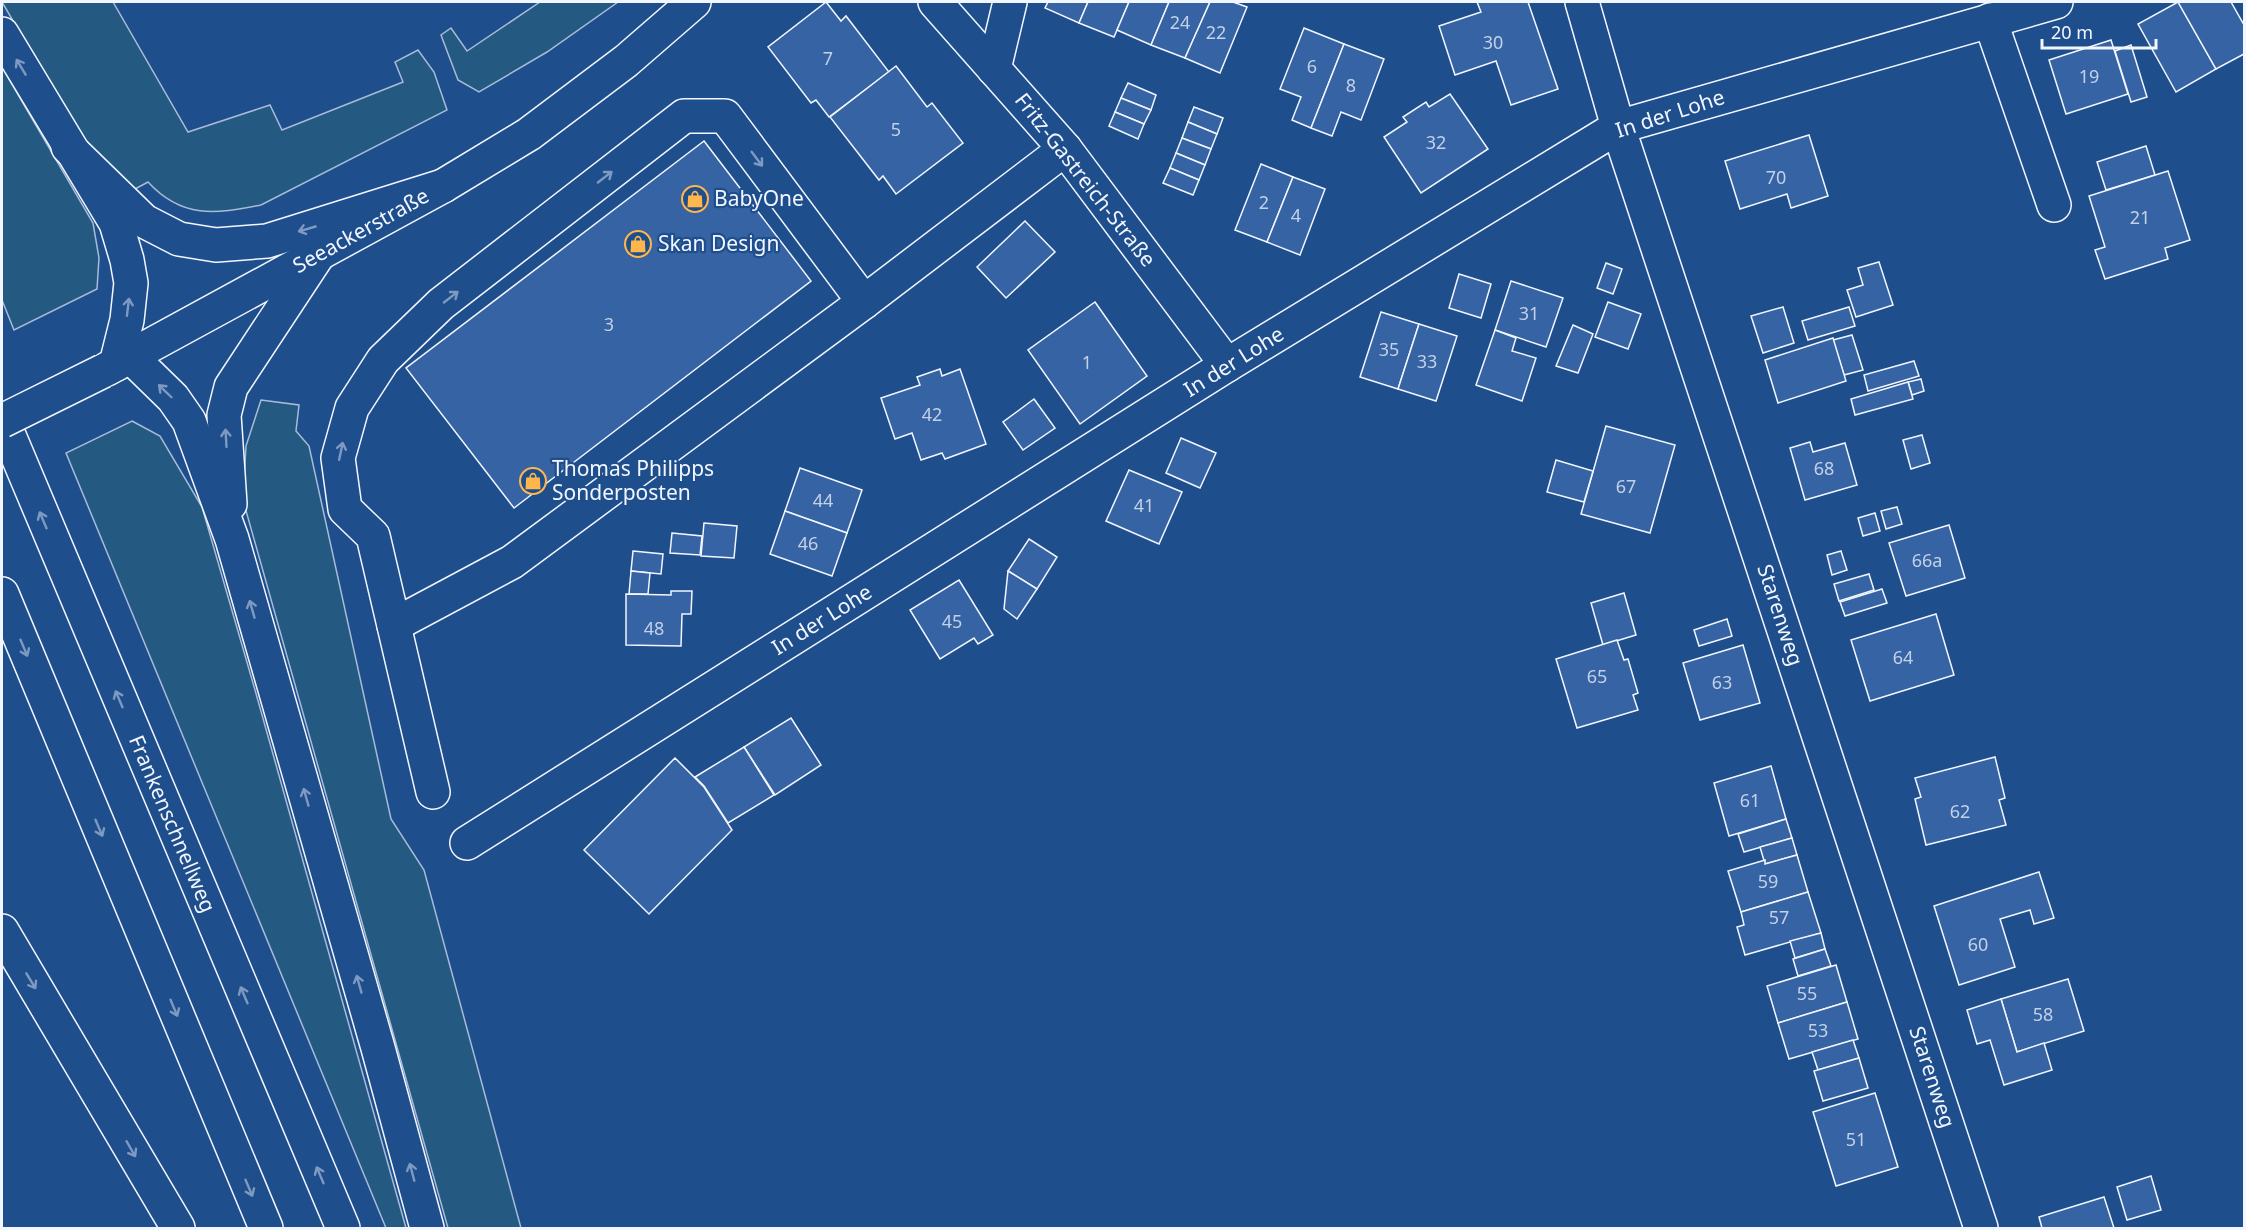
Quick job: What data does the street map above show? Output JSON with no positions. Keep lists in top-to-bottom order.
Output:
{
  "streets": {
    "main road": [
      "In der Lohe",
      "Fritz-Gastreich-Straße",
      "Seeackerstraße",
      "Starenweg",
      "Frankenschnellweg"
    ]
  },
  "crossings": [
    ["In der Lohe", "Fritz-Gastreich-Straße"],
    ["In der Lohe", "Starenweg"],
    ["Seeackerstraße", "Frankenschnellweg"]
  ],
  "places": {
    "shop": ["BabyOne", "Skan Design", "Thomas Philipps Sonderposten"]
  },
  "house_numbers": [
    "24",
    "22",
    "30",
    "7",
    "6",
    "19",
    "8",
    "5",
    "32",
    "70",
    "2",
    "4",
    "21",
    "31",
    "3",
    "35",
    "33",
    "1",
    "42",
    "68",
    "67",
    "44",
    "41",
    "46",
    "66a",
    "45",
    "48",
    "64",
    "65",
    "63",
    "61",
    "62",
    "59",
    "57",
    "60",
    "55",
    "58",
    "53",
    "51"
  ],
  "scale_bar": "20 m"
}
